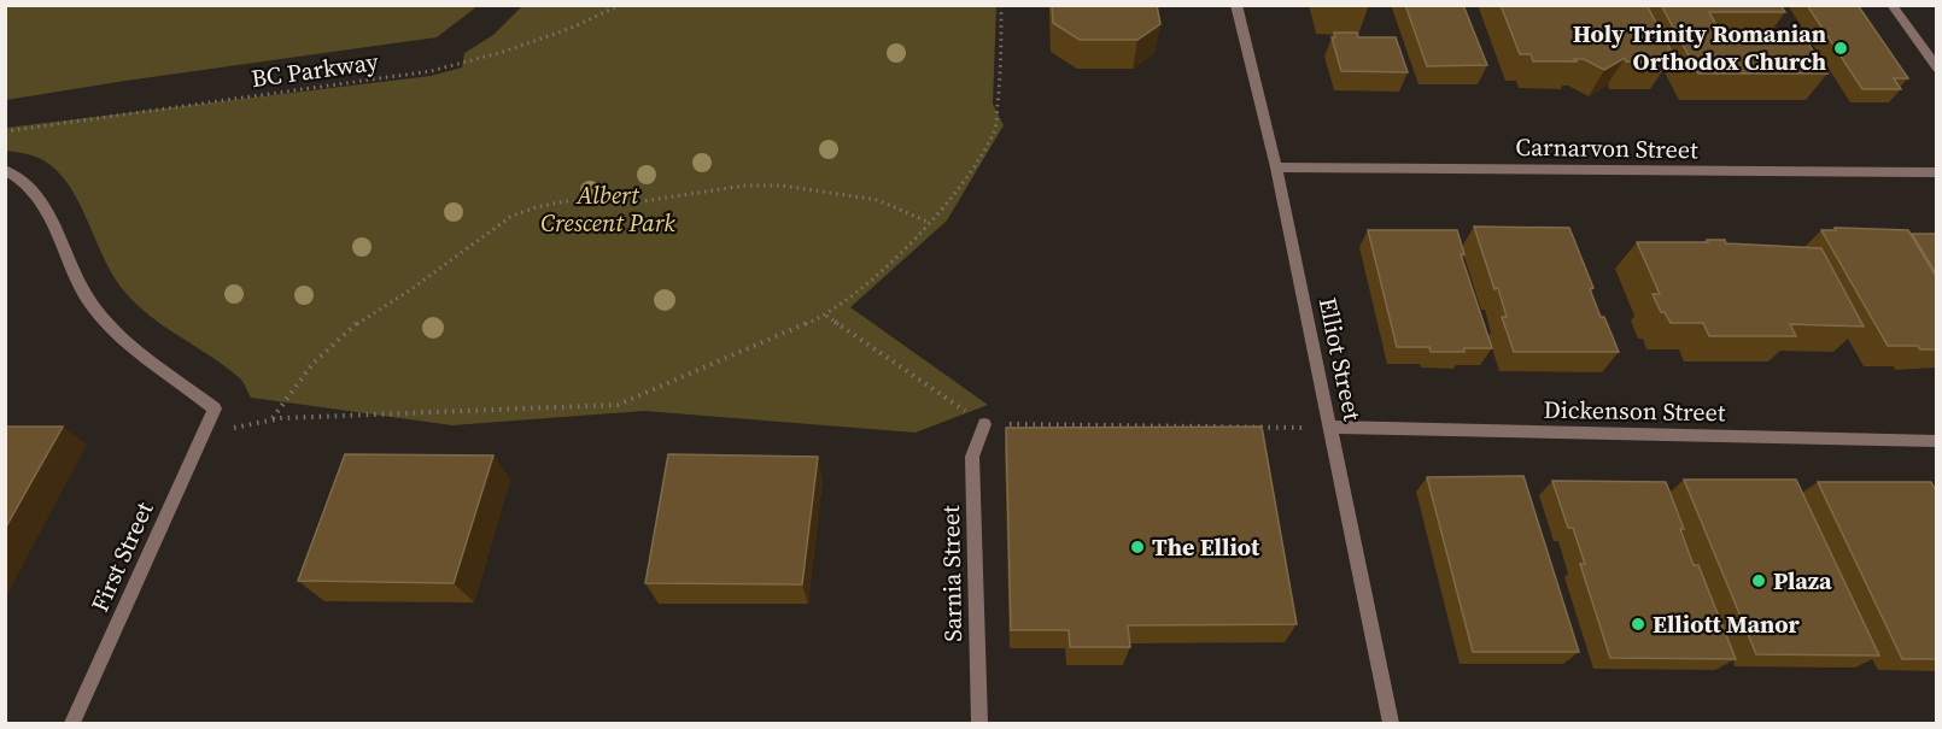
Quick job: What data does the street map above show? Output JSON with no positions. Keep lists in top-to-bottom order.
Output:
{
  "streets": {
    "street": [
      "Carnarvon Street",
      "Elliot Street",
      "Dickenson Street",
      "First Street",
      "Sarnia Street"
    ],
    "path": ["BC Parkway"]
  },
  "crossings": [
    ["Carnarvon Street", "Elliot Street"],
    ["Elliot Street", "Dickenson Street"]
  ],
  "parks": ["Albert Crescent Park"],
  "places": [
    "Holy Trinity Romanian Orthodox Church",
    "The Elliot",
    "Plaza",
    "Elliott Manor"
  ]
}
